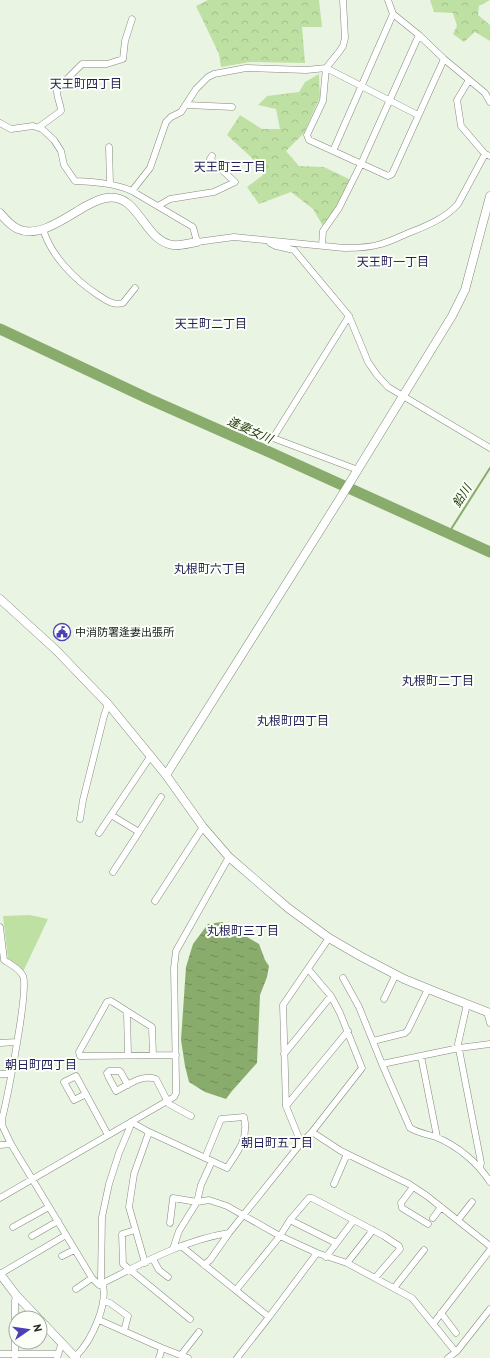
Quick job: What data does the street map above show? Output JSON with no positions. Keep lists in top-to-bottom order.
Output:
{
  "districts": [
    "天王町四丁目",
    "天王町三丁目",
    "天王町一丁目",
    "天王町二丁目",
    "丸根町六丁目",
    "丸根町二丁目",
    "丸根町四丁目",
    "丸根町三丁目",
    "朝日町四丁目",
    "朝日町五丁目"
  ],
  "water": ["逢妻女川", "鉛川"],
  "places": {
    "public building": ["中消防署逢妻出張所"]
  },
  "north": "right"
}
